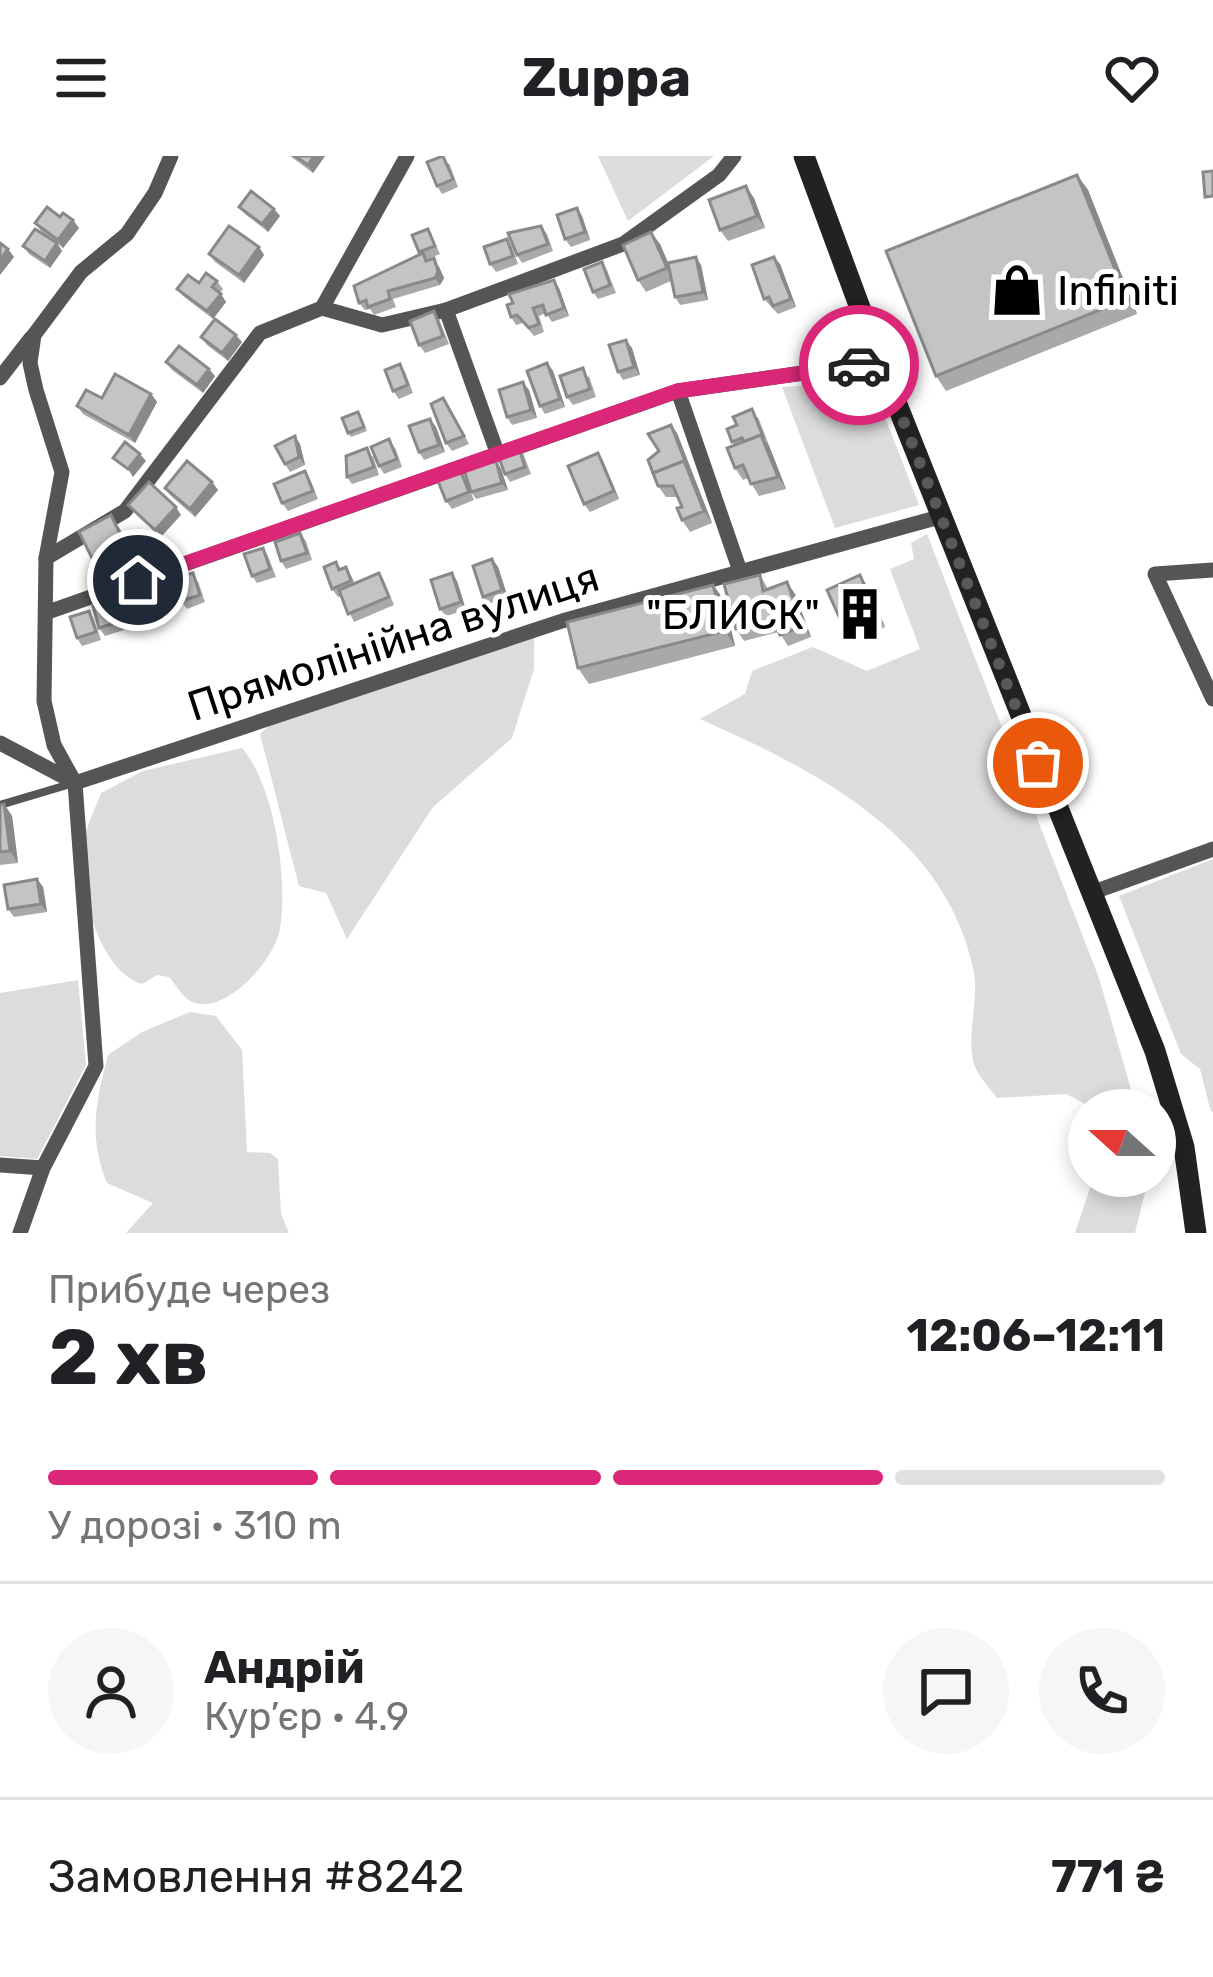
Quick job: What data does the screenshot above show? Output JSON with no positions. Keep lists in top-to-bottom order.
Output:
{
  "streets": {
    "street": ["Прямолінійна вулиця"]
  },
  "places": {
    "shop": ["Infiniti"],
    "building": ["\"БЛИСК\""]
  },
  "north": "left",
  "page": {
    "header": "Zuppa",
    "heading": ["2 хв", "Прибуде через", "12:06–12:11"],
    "panel": [
      "Андрій",
      "Кур’єр · 4.9",
      "Замовлення #8242",
      "771 ₴"
    ],
    "bar": "У дорозі · 310 m"
  }
}
